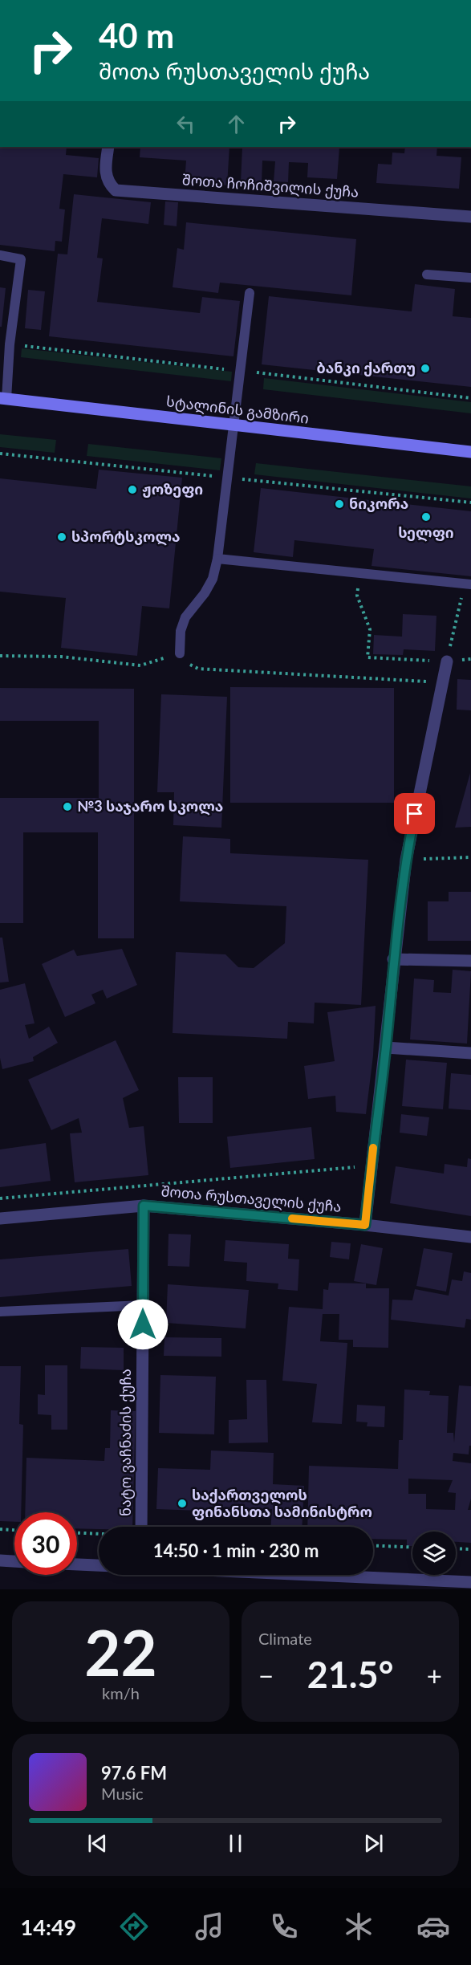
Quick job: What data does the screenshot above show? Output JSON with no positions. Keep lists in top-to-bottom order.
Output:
{
  "streets": {
    "main road": ["სტალინის გამზირი"],
    "street": ["შოთა ჩოჩიშვილის ქუჩა", "შოთა რუსთაველის ქუჩა", "ნატო ვაჩნაძის ქუჩა"]
  },
  "crossings": [
    ["შოთა რუსთაველის ქუჩა", "ნატო ვაჩნაძის ქუჩა"]
  ],
  "places": [
    "ბანკი ქართუ",
    "ჟოზეფი",
    "ნიკორა",
    "სელფი",
    "სპორტსკოლა",
    "№3 საჯარო სკოლა",
    "საქართველოს ფინანსთა სამინისტრო"
  ],
  "page": {
    "turn": ["40 m", "შოთა რუსთაველის ქუჩა"],
    "limit": "30",
    "trip": "14:50 · 1 min · 230 m",
    "tile": [
      ["22", "km/h"],
      "Climate"
    ],
    "heat": ["−", "21.5°", "+"],
    "song": ["97.6 FM", "Music"],
    "tabs": "14:49"
  }
}
